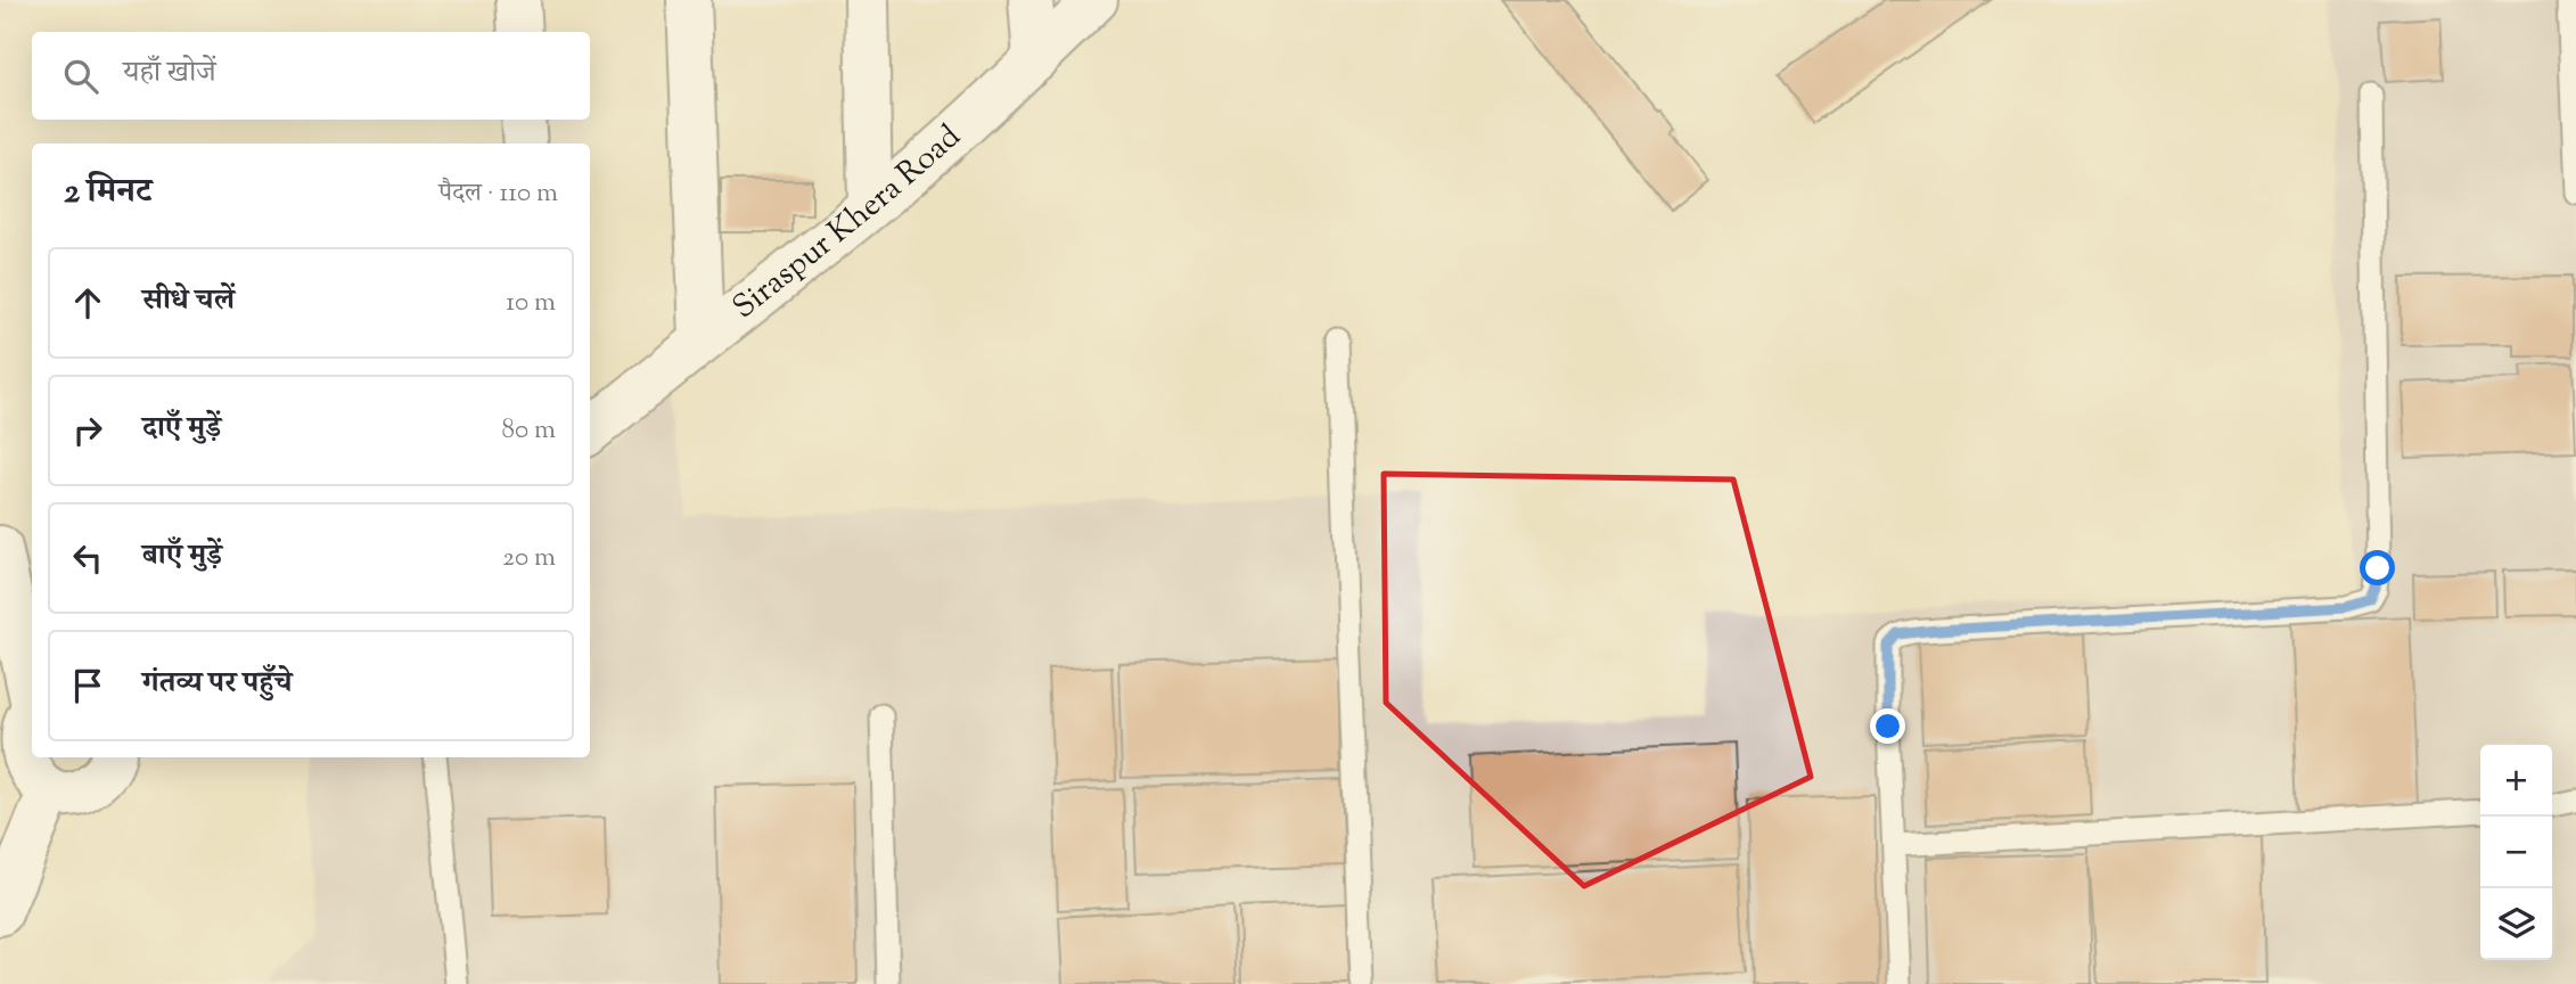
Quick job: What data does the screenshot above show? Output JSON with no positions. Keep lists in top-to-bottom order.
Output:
{
  "streets": {
    "street": ["Siraspur Khera Road"]
  },
  "page": {
    "search": "यहाँ खोजें",
    "heading": ["2 मिनट", "पैदल · 110 m"],
    "list": [
      ["सीधे चलें", "10 m"],
      ["दाएँ मुड़ें", "80 m"],
      ["बाएँ मुड़ें", "20 m"],
      "गंतव्य पर पहुँचे"
    ],
    "map_buttons": ["+", "−"]
  }
}
